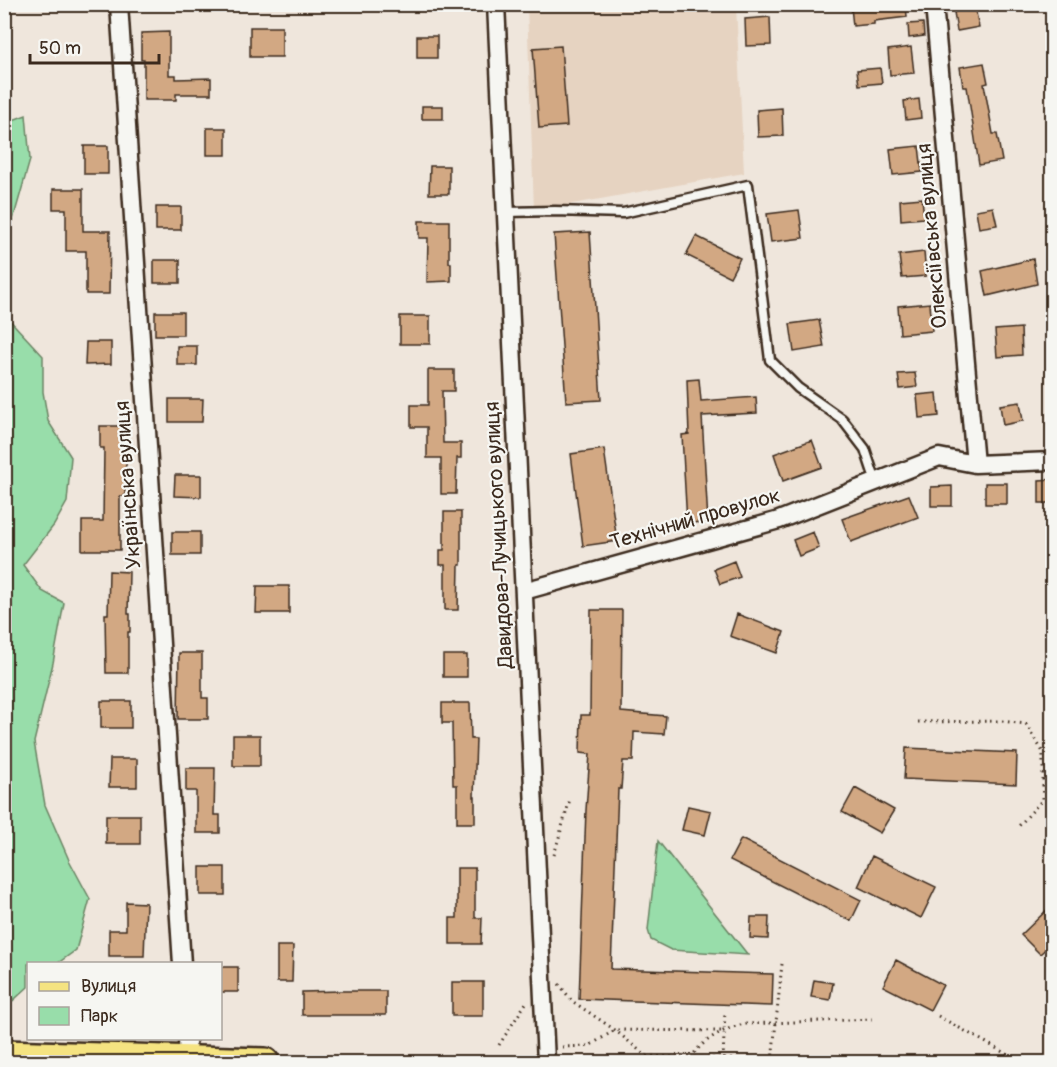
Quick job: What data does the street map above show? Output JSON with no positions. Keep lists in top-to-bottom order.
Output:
{
  "streets": {
    "street": [
      "Олексіївська вулиця",
      "Українська вулиця",
      "Технічний провулок",
      "Давидова-Лучицького вулиця"
    ]
  },
  "crossings": [
    ["Олексіївська вулиця", "Технічний провулок"],
    ["Технічний провулок", "Давидова-Лучицького вулиця"]
  ],
  "legend": ["Вулиця", "Парк"],
  "scale_bar": "50 m"
}
